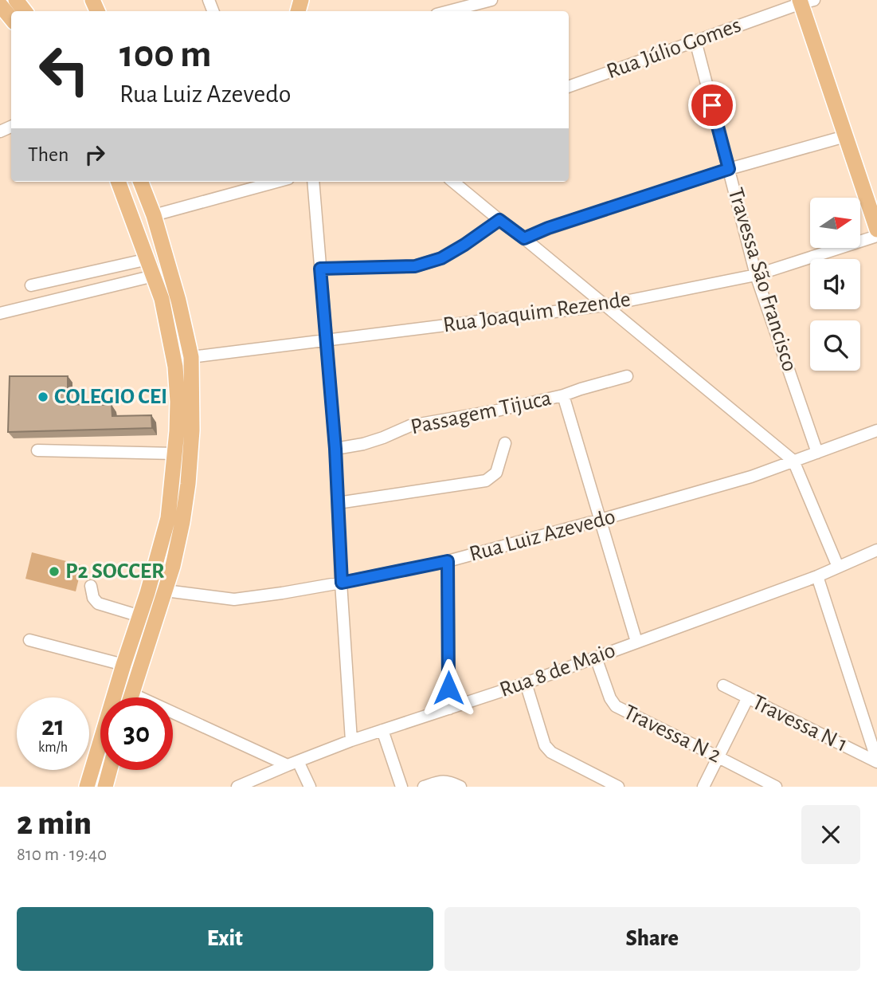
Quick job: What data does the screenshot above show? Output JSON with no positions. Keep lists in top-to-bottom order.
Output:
{
  "streets": {
    "street": [
      "Rua Júlio Gomes",
      "Travessa São Francisco",
      "Rua Joaquim Rezende",
      "Passagem Tijuca",
      "Rua Luiz Azevedo",
      "Rua 8 de Maio",
      "Travessa N 1",
      "Travessa N 2"
    ]
  },
  "crossings": [
    ["Rua Júlio Gomes", "Travessa São Francisco"],
    ["Travessa São Francisco", "Rua Joaquim Rezende"],
    ["Travessa São Francisco", "Rua Luiz Azevedo"],
    ["Rua 8 de Maio", "Travessa N 2"]
  ],
  "places": ["COLEGIO CEI", "P2 SOCCER"],
  "north": "right",
  "page": {
    "turn": ["100 m", "Rua Luiz Azevedo"],
    "then": "Then",
    "speed": "21 km/h",
    "limit": "30",
    "heading": ["2 min", "810 m · 19:40"],
    "buttons": ["Exit", "Share"]
  }
}
